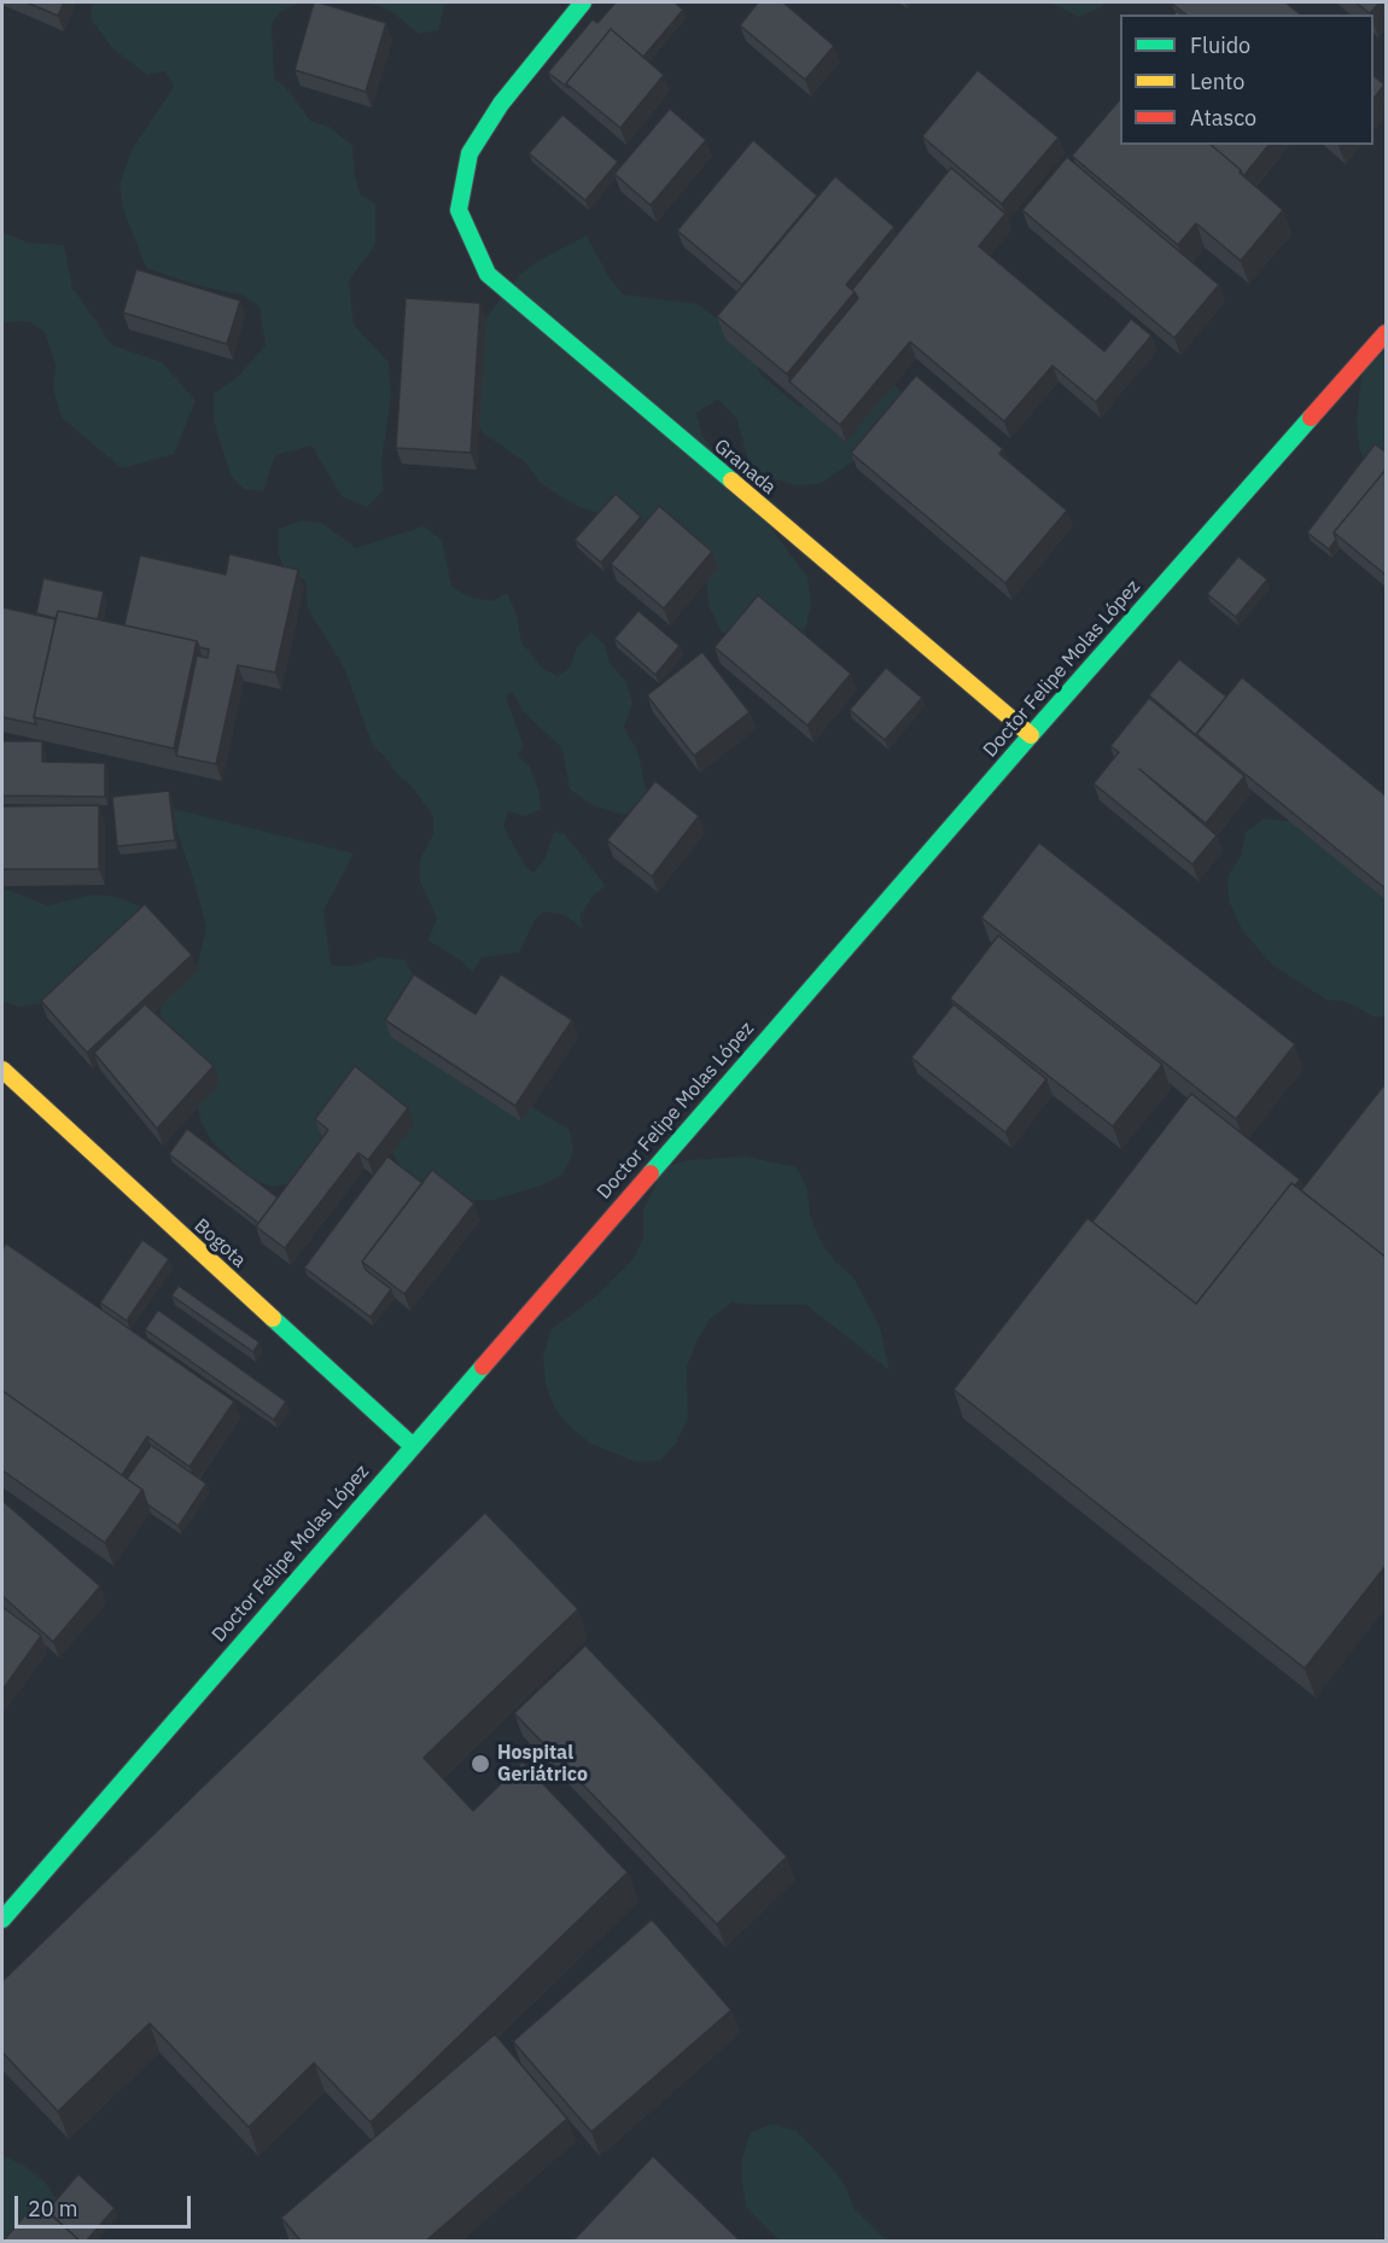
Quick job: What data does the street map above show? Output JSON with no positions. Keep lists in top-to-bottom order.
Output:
{
  "streets": {
    "main road": ["Granada", "Doctor Felipe Molas López", "Bogota"]
  },
  "crossings": [
    ["Granada", "Doctor Felipe Molas López"],
    ["Doctor Felipe Molas López", "Bogota"]
  ],
  "places": ["Hospital Geriátrico"],
  "legend": ["Fluido", "Lento", "Atasco"],
  "scale_bar": "20 m"
}
